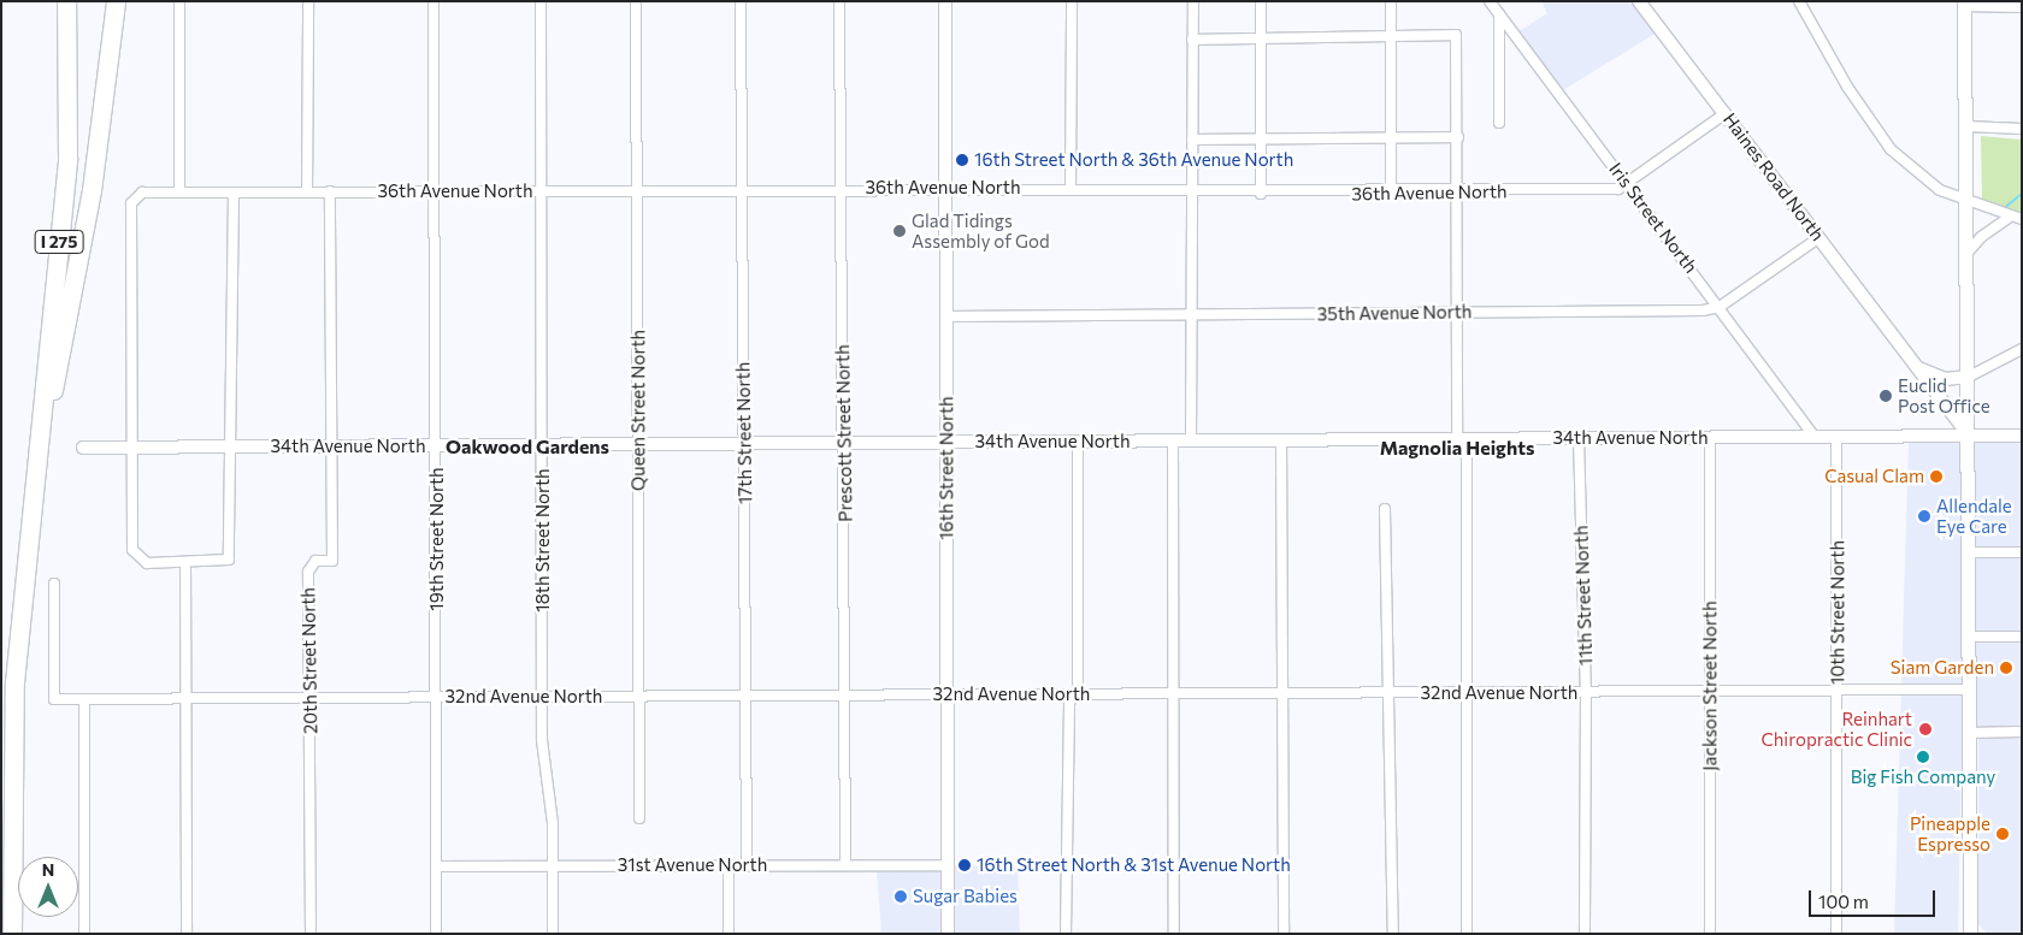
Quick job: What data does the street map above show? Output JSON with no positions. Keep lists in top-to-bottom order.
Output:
{
  "streets": {
    "highway": ["I 275"],
    "street": [
      "Haines Road North",
      "36th Avenue North",
      "Iris Street North",
      "35th Avenue North",
      "Queen Street North",
      "17th Street North",
      "Prescott Street North",
      "34th Avenue North",
      "16th Street North",
      "19th Street North",
      "18th Street North",
      "11th Street North",
      "10th Street North",
      "20th Street North",
      "Jackson Street North",
      "32nd Avenue North",
      "31st Avenue North"
    ]
  },
  "crossings": [
    ["Haines Road North", "36th Avenue North"],
    ["Haines Road North", "34th Avenue North"],
    ["36th Avenue North", "Iris Street North"],
    ["36th Avenue North", "Queen Street North"],
    ["36th Avenue North", "17th Street North"],
    ["36th Avenue North", "Prescott Street North"],
    ["36th Avenue North", "34th Avenue North"],
    ["36th Avenue North", "16th Street North"],
    ["36th Avenue North", "19th Street North"],
    ["36th Avenue North", "18th Street North"],
    ["36th Avenue North", "20th Street North"],
    ["Iris Street North", "35th Avenue North"],
    ["Iris Street North", "34th Avenue North"],
    ["35th Avenue North", "16th Street North"],
    ["Queen Street North", "34th Avenue North"],
    ["Queen Street North", "32nd Avenue North"],
    ["17th Street North", "34th Avenue North"],
    ["17th Street North", "32nd Avenue North"],
    ["17th Street North", "31st Avenue North"],
    ["Prescott Street North", "34th Avenue North"],
    ["Prescott Street North", "32nd Avenue North"],
    ["Prescott Street North", "31st Avenue North"],
    ["34th Avenue North", "16th Street North"],
    ["34th Avenue North", "19th Street North"],
    ["34th Avenue North", "18th Street North"],
    ["34th Avenue North", "11th Street North"],
    ["34th Avenue North", "10th Street North"],
    ["34th Avenue North", "20th Street North"],
    ["34th Avenue North", "Jackson Street North"],
    ["16th Street North", "32nd Avenue North"],
    ["16th Street North", "31st Avenue North"],
    ["19th Street North", "32nd Avenue North"],
    ["19th Street North", "31st Avenue North"],
    ["18th Street North", "32nd Avenue North"],
    ["18th Street North", "31st Avenue North"],
    ["11th Street North", "32nd Avenue North"],
    ["10th Street North", "32nd Avenue North"],
    ["20th Street North", "32nd Avenue North"],
    ["Jackson Street North", "32nd Avenue North"]
  ],
  "districts": ["Oakwood Gardens", "Magnolia Heights"],
  "places": [
    "16th Street North & 36th Avenue North",
    "Glad Tidings Assembly of God",
    "Euclid Post Office",
    "Casual Clam",
    "Allendale Eye Care",
    "Siam Garden",
    "Reinhart Chiropractic Clinic",
    "Big Fish Company",
    "Pineapple Espresso",
    "16th Street North & 31st Avenue North",
    "Sugar Babies"
  ],
  "scale_bar": "100 m",
  "north": "top"
}
